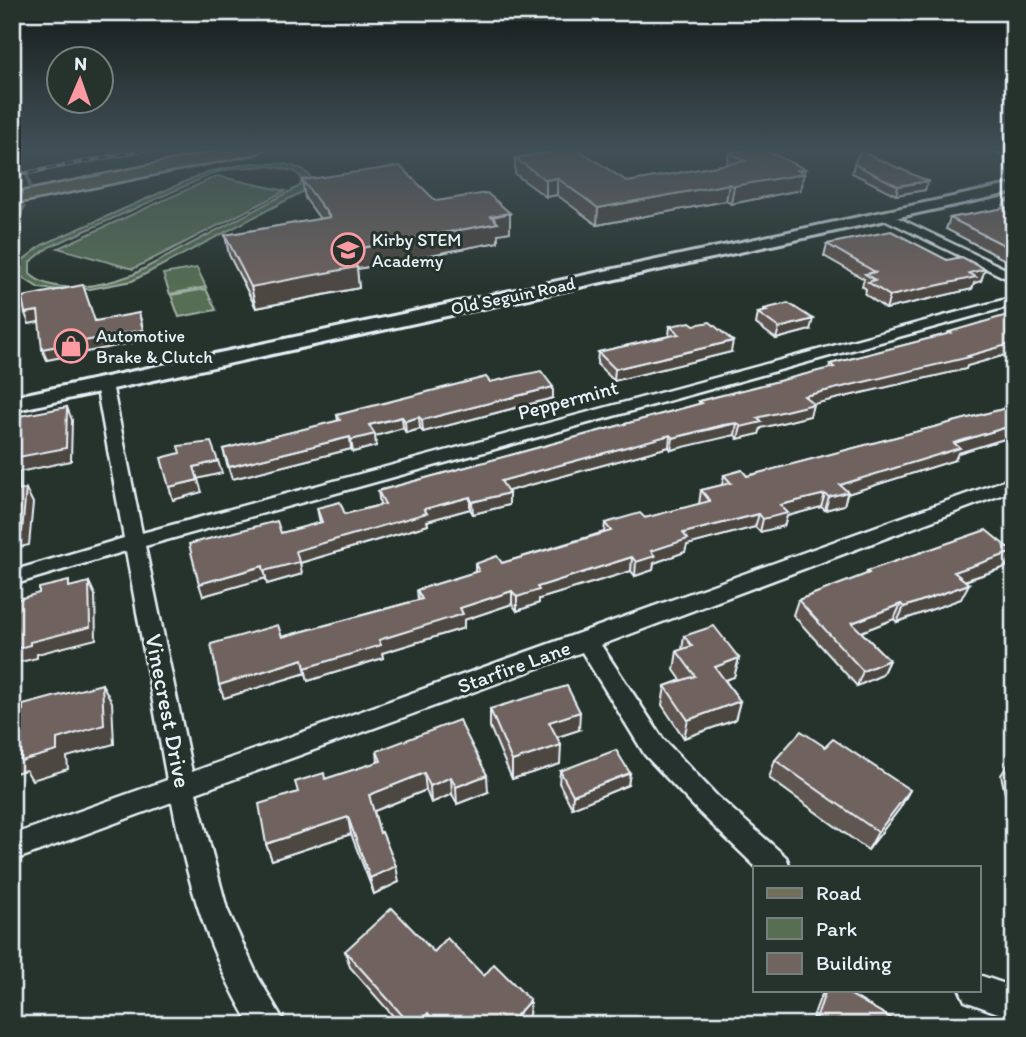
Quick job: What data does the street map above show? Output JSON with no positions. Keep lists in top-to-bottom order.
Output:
{
  "streets": {
    "street": [
      "Old Seguin Road",
      "Peppermint",
      "Starfire Lane",
      "Vinecrest Drive"
    ]
  },
  "crossings": [
    ["Old Seguin Road", "Vinecrest Drive"],
    ["Peppermint", "Vinecrest Drive"],
    ["Starfire Lane", "Vinecrest Drive"]
  ],
  "places": {
    "school or university": ["Kirby STEM Academy"],
    "shop": ["Automotive Brake & Clutch"]
  },
  "legend": ["Road", "Park", "Building"],
  "north": "top"
}
